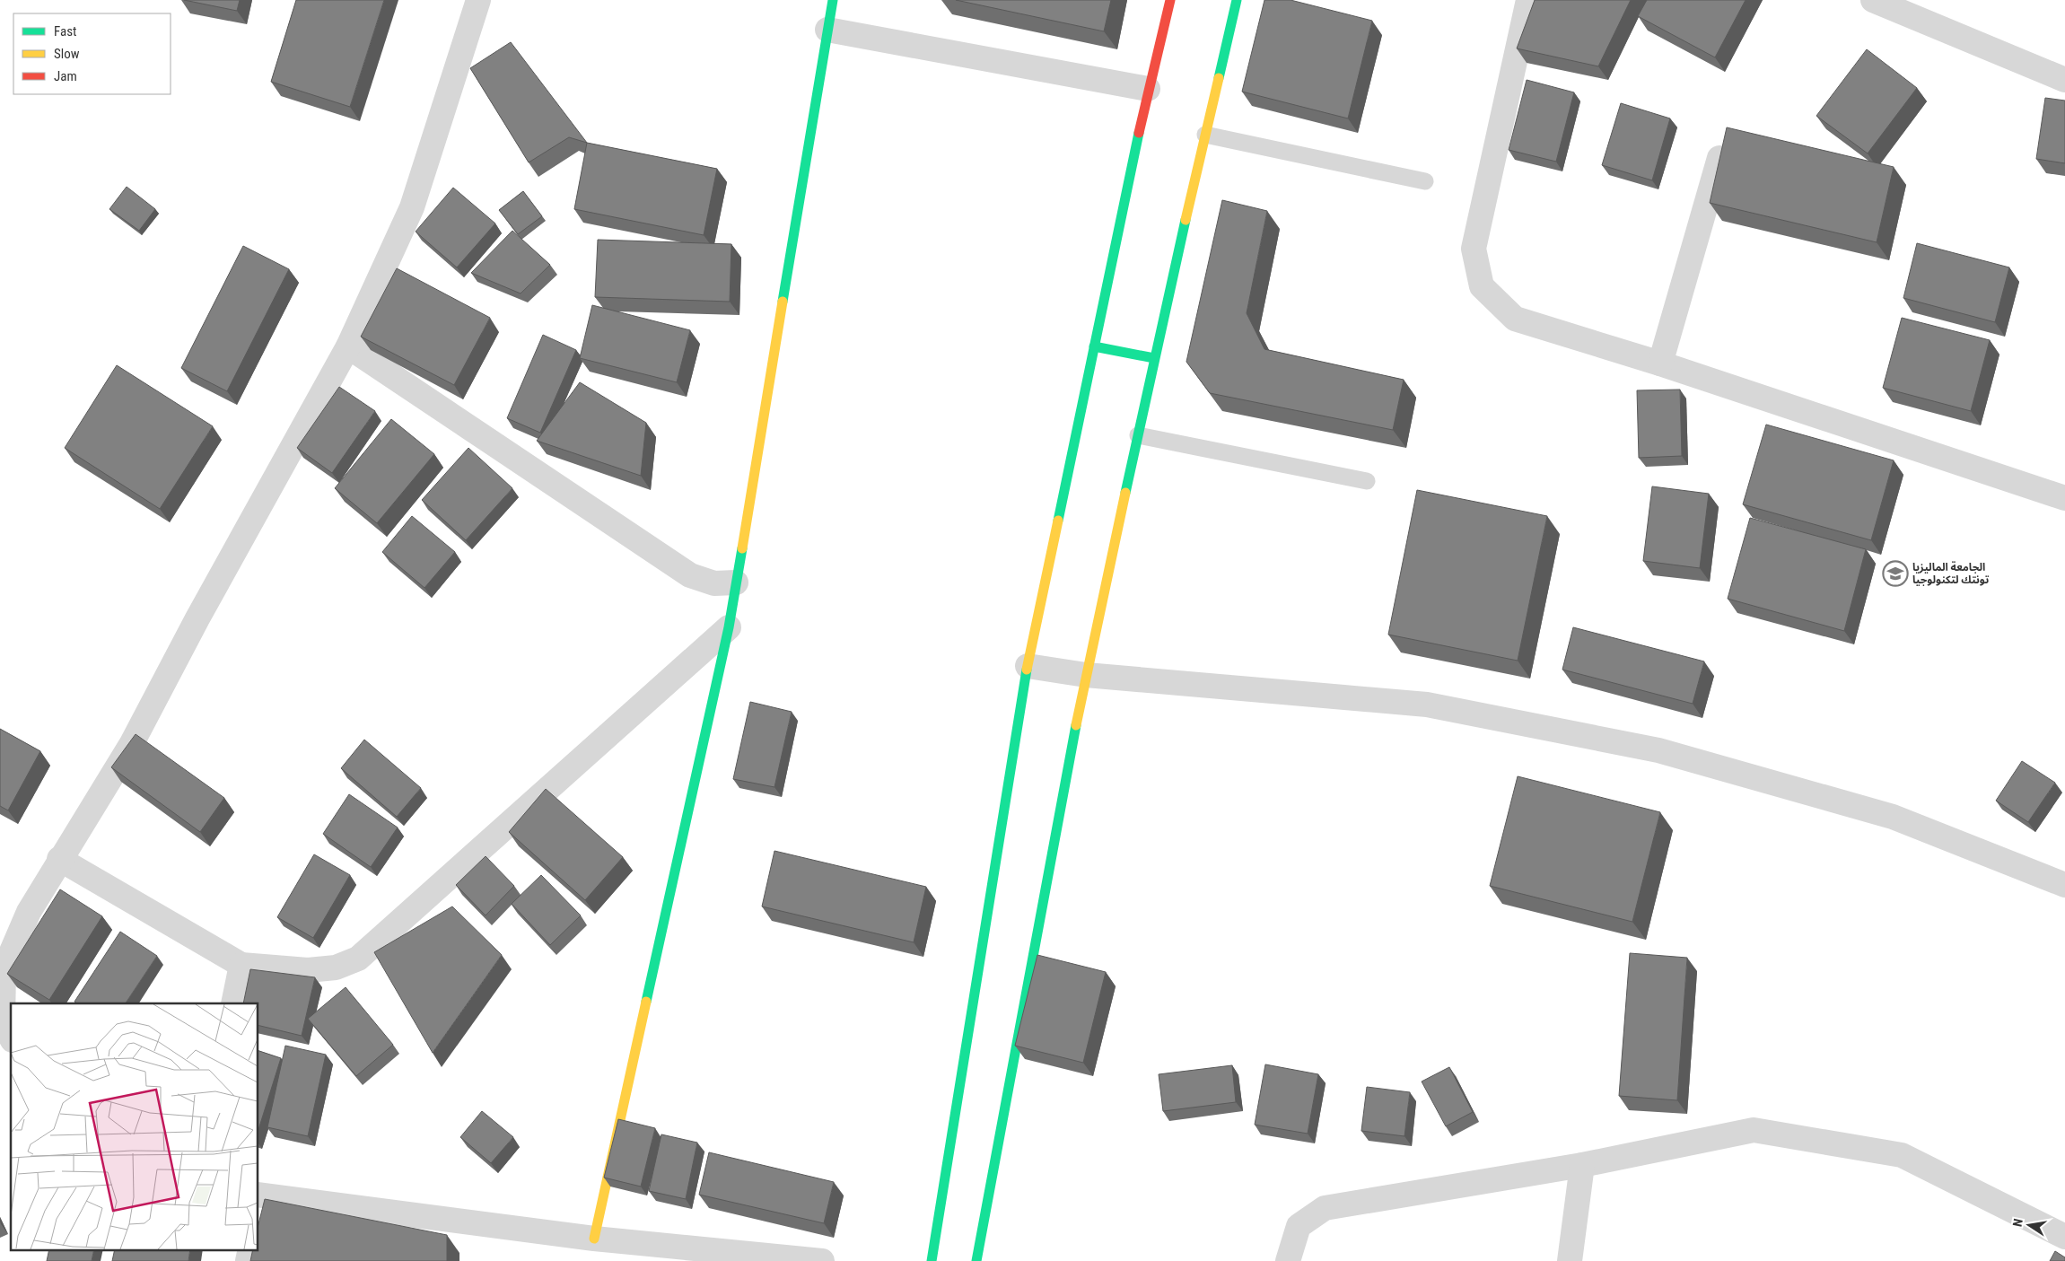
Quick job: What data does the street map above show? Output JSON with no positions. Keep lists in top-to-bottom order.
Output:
{
  "places": {
    "school or university": ["الجامعة الماليزيا تونتك لتكنولوجيا"]
  },
  "legend": ["Fast", "Slow", "Jam"],
  "north": "left"
}
